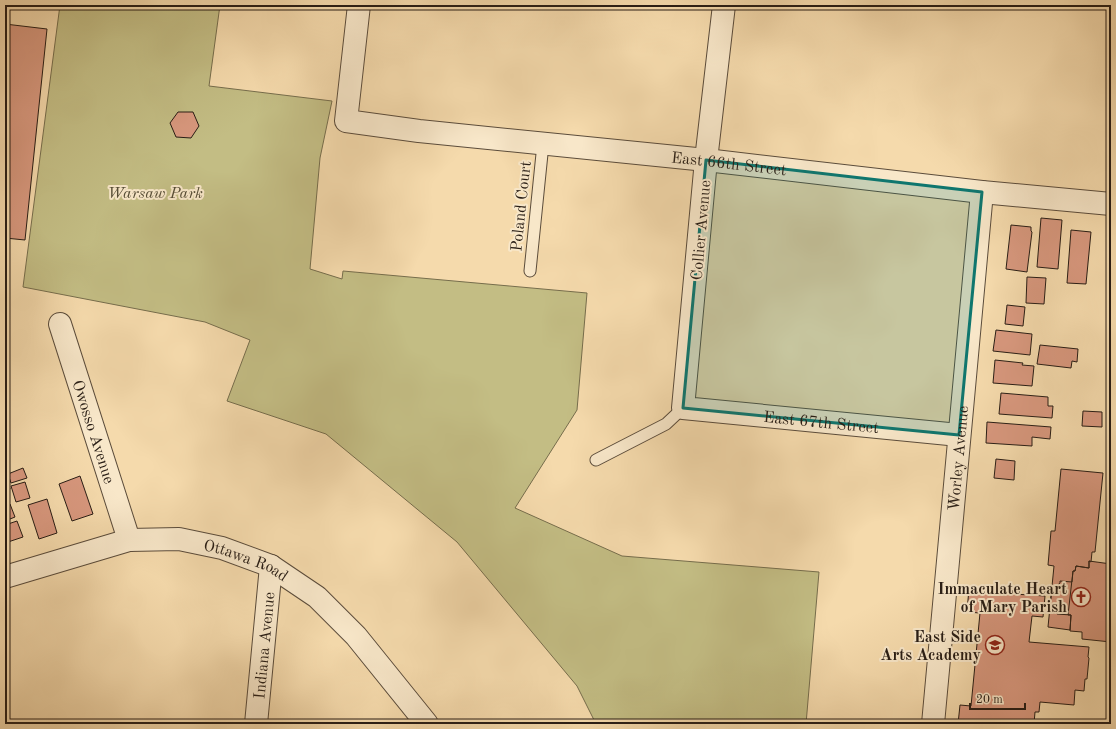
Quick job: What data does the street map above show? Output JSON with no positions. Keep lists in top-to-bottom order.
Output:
{
  "streets": {
    "street": [
      "East 66th Street",
      "Collier Avenue",
      "East 67th Street",
      "Owosso Avenue",
      "Worley Avenue",
      "Ottawa Road",
      "Indiana Avenue"
    ],
    "lane": ["Poland Court"]
  },
  "crossings": [
    ["East 66th Street", "Poland Court"],
    ["East 66th Street", "Collier Avenue"],
    ["East 66th Street", "Worley Avenue"],
    ["Collier Avenue", "East 67th Street"],
    ["East 67th Street", "Worley Avenue"],
    ["Owosso Avenue", "Ottawa Road"],
    ["Ottawa Road", "Indiana Avenue"]
  ],
  "parks": ["Warsaw Park"],
  "places": {
    "church": ["Immaculate Heart of Mary Parish"],
    "school or university": ["East Side Arts Academy"]
  },
  "scale_bar": "20 m"
}
